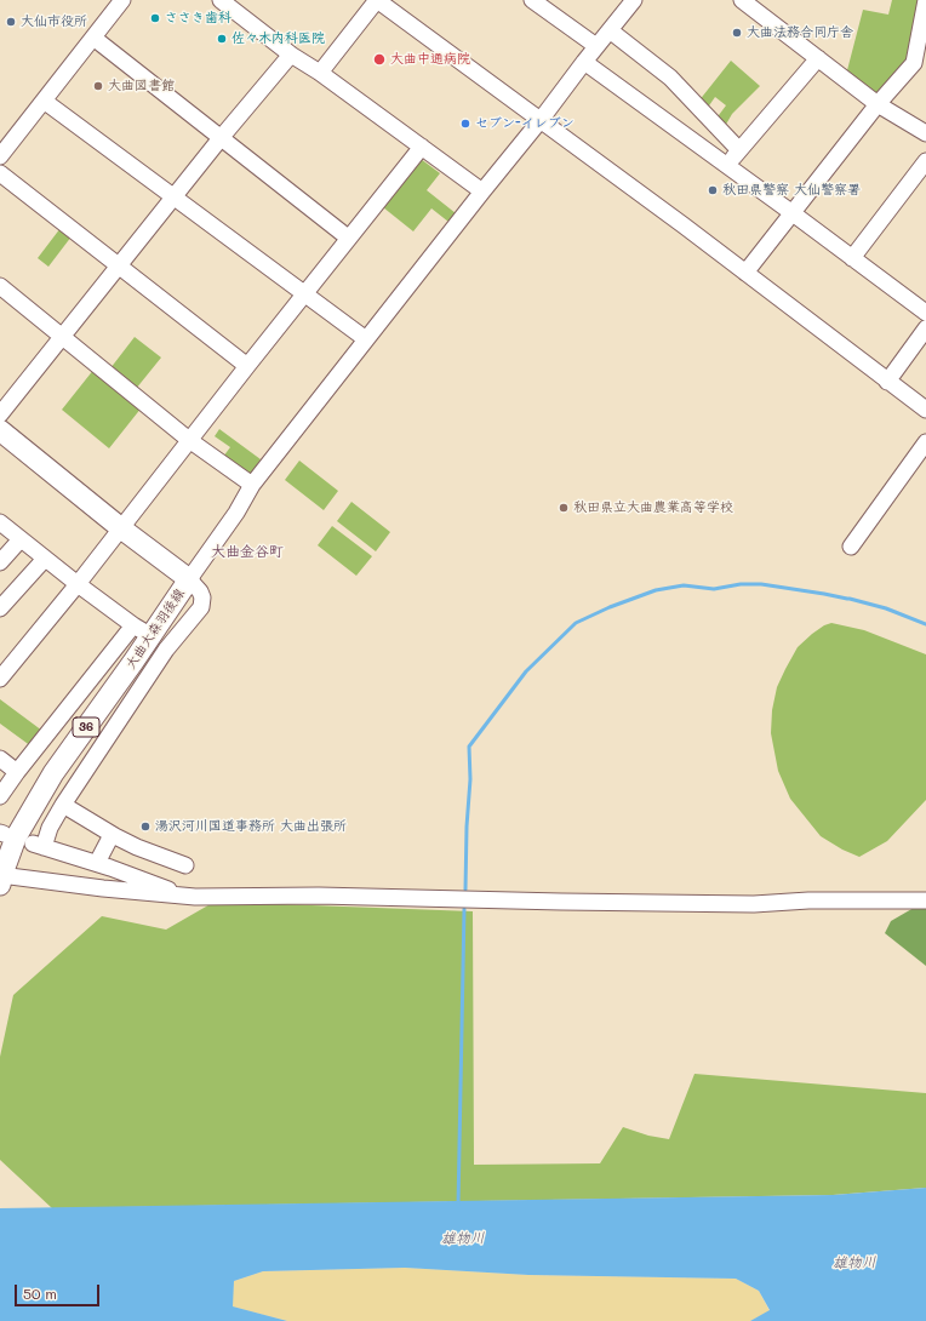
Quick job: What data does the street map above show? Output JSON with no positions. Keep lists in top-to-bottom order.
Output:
{
  "streets": {
    "main road": ["大曲大森羽後線", "36"]
  },
  "districts": ["大曲金谷町"],
  "water": ["雄物川"],
  "places": [
    "ささき歯科",
    "大仙市役所",
    "大曲法務合同庁舎",
    "佐々木内科医院",
    "大曲中通病院",
    "大曲図書館",
    "セブン-イレブン",
    "秋田県警察 大仙警察署",
    "秋田県立大曲農業高等学校",
    "湯沢河川国道事務所 大曲出張所"
  ],
  "scale_bar": "50 m"
}
